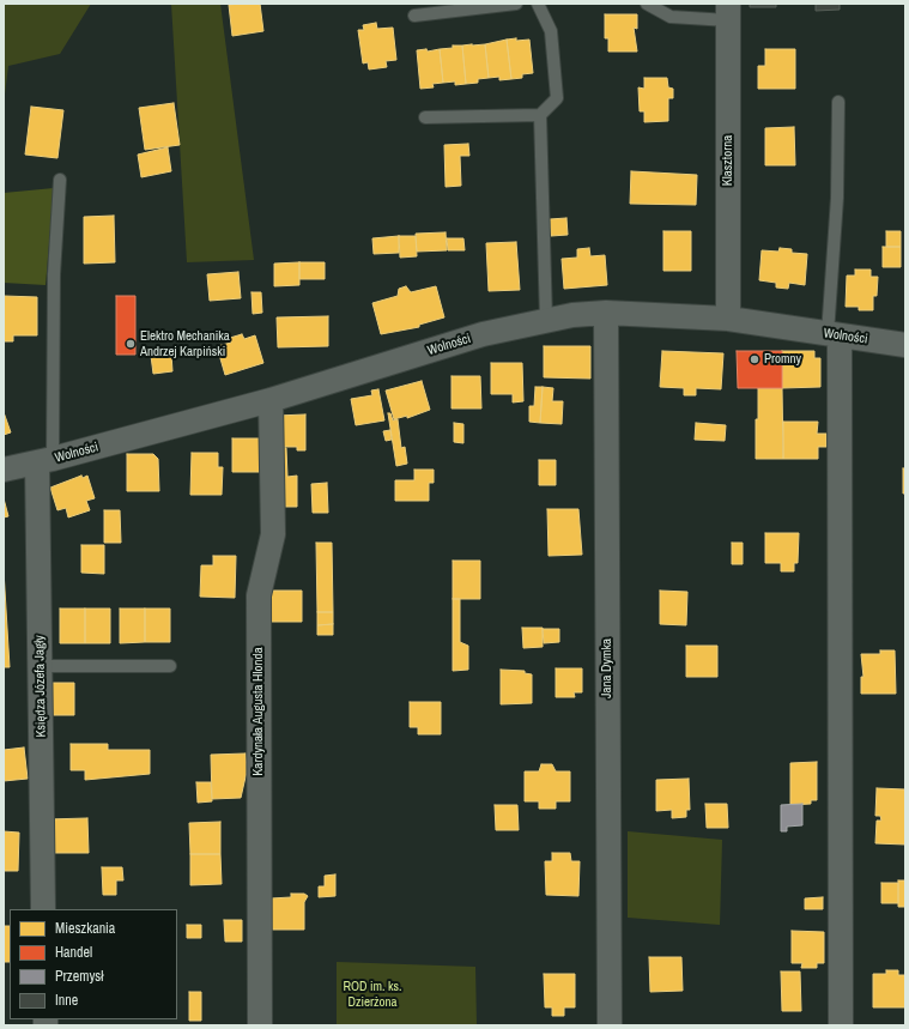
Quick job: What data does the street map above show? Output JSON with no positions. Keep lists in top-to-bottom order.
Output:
{
  "streets": {
    "street": [
      "Klasztorna",
      "Wolności",
      "Jana Dymka",
      "Księdza Józefa Jagły",
      "Kardynała Augusta Hlonda"
    ]
  },
  "crossings": [
    ["Klasztorna", "Wolności"],
    ["Wolności", "Jana Dymka"],
    ["Wolności", "Księdza Józefa Jagły"],
    ["Wolności", "Kardynała Augusta Hlonda"]
  ],
  "parks": ["ROD im. ks. Dzierżona"],
  "places": ["Elektro Mechanika Andrzej Karpiński", "Promny"],
  "legend": [
    "Mieszkania",
    "Handel",
    "Przemysł",
    "Inne"
  ]
}
